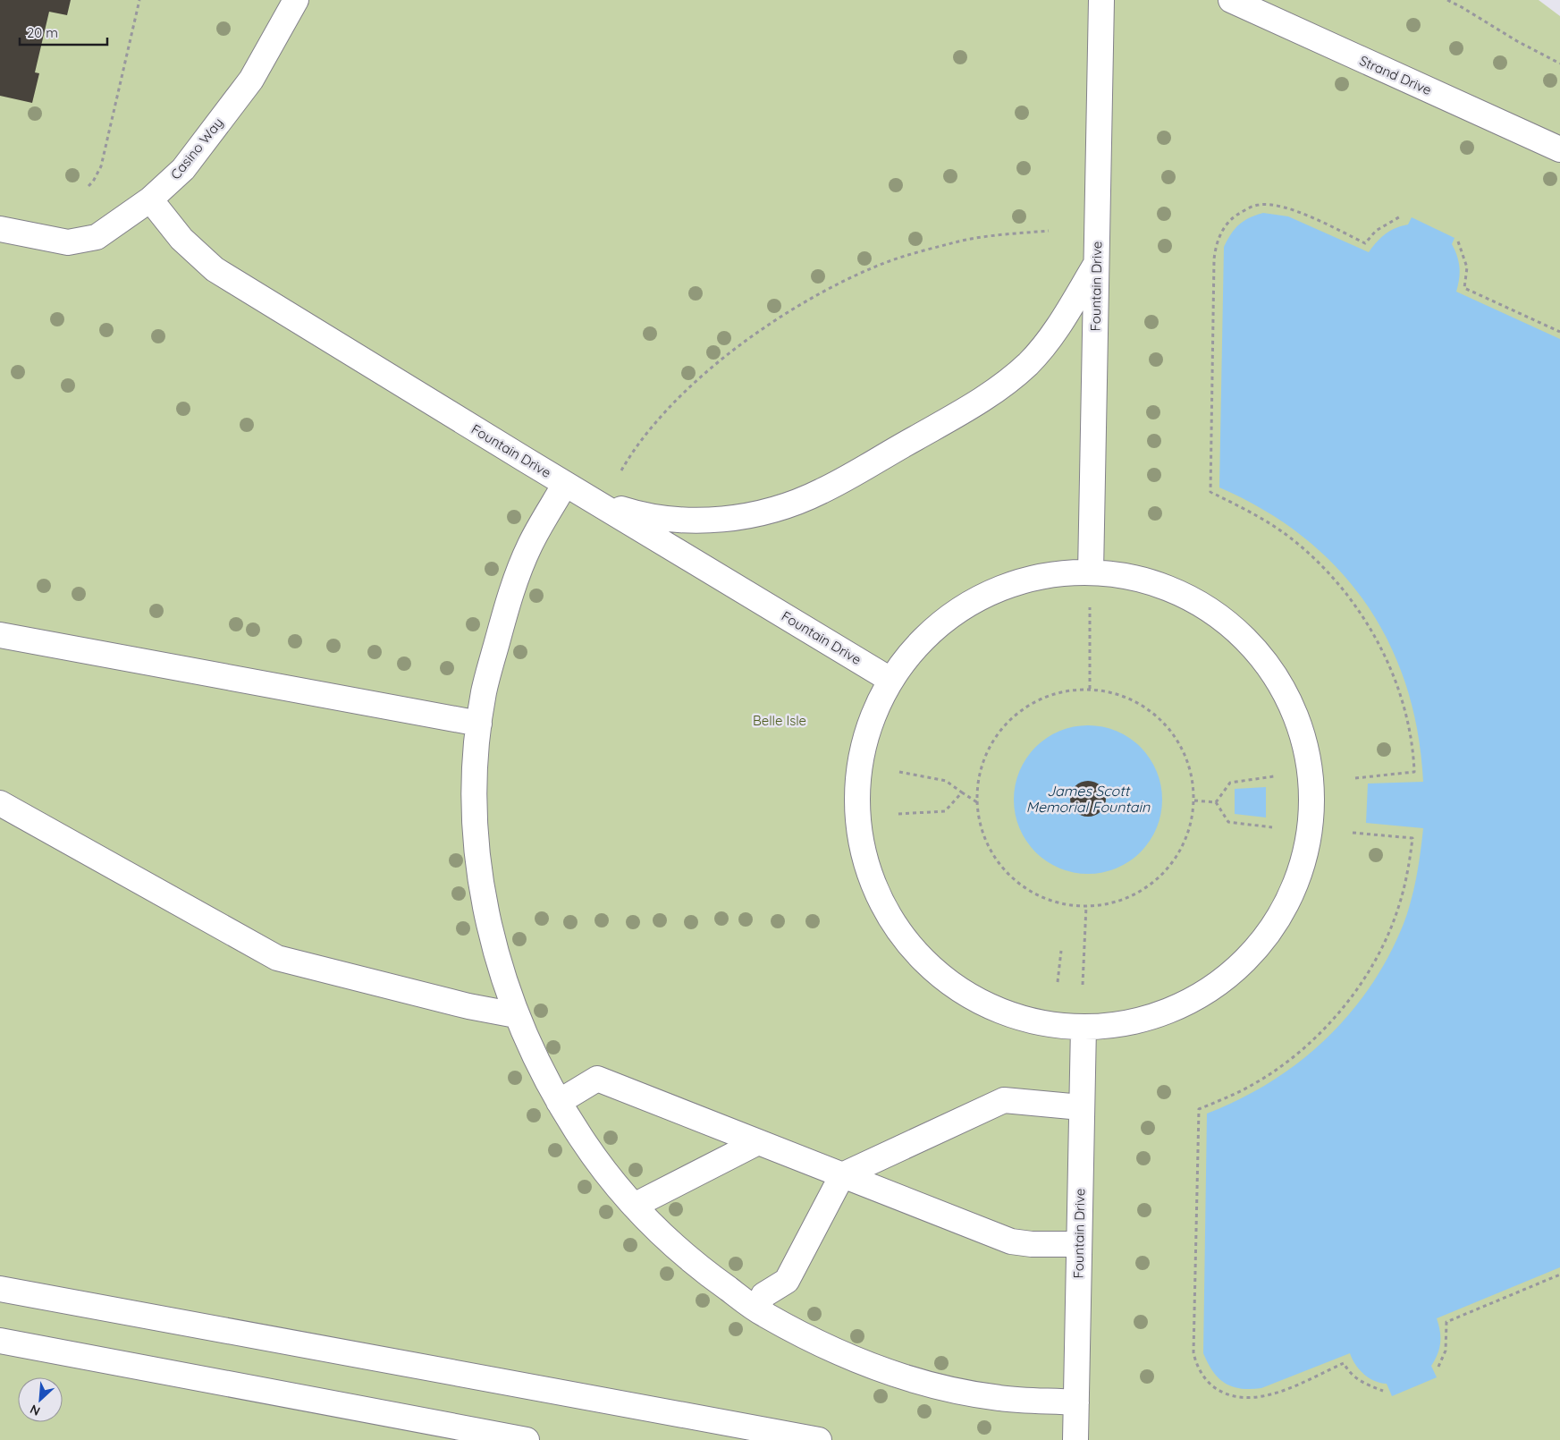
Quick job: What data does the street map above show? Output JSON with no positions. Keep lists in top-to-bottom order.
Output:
{
  "streets": {
    "street": ["Strand Drive", "Casino Way", "Fountain Drive"]
  },
  "crossings": [
    ["Casino Way", "Fountain Drive"]
  ],
  "water": ["James Scott Memorial Fountain"],
  "parks": ["Belle Isle"],
  "scale_bar": "20 m",
  "north": "bottom left"
}
